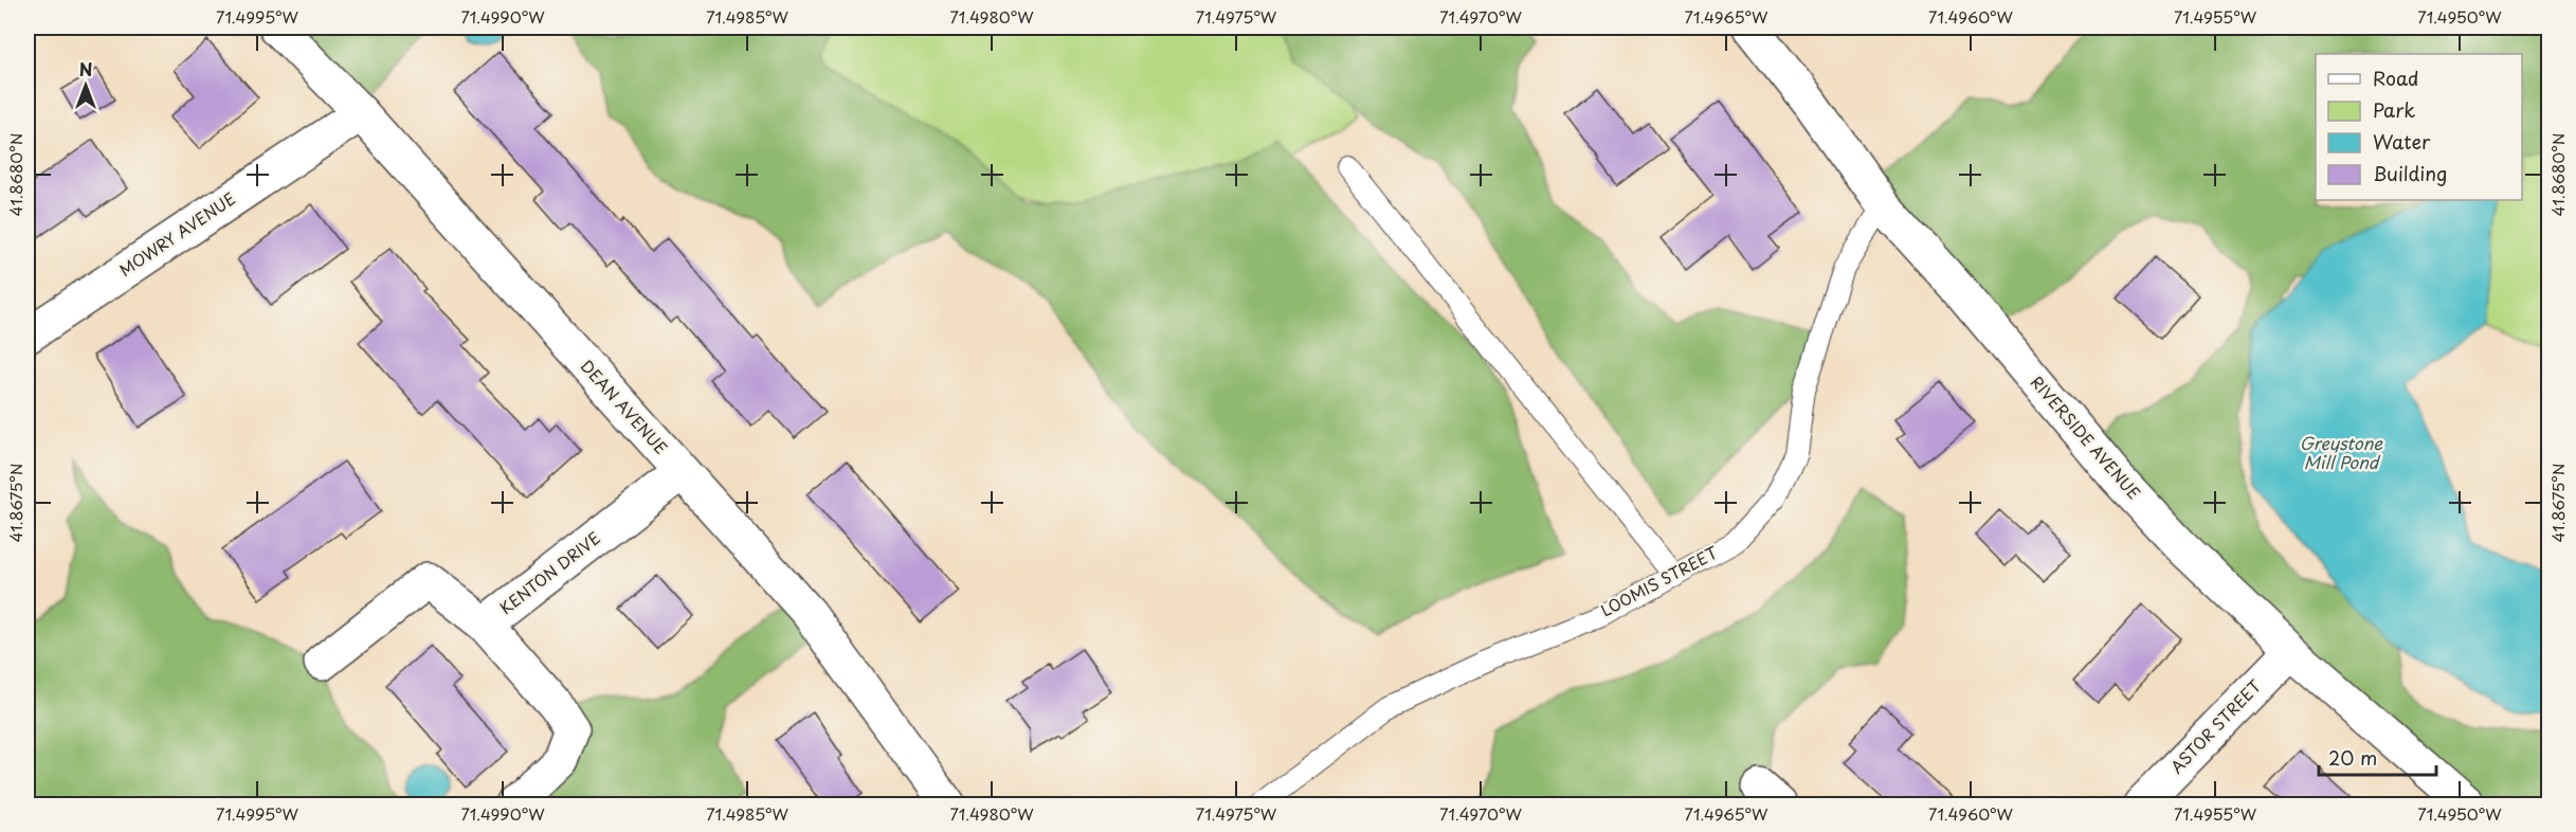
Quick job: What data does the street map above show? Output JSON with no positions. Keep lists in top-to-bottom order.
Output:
{
  "streets": {
    "street": [
      "MOWRY AVENUE",
      "DEAN AVENUE",
      "RIVERSIDE AVENUE",
      "KENTON DRIVE",
      "ASTOR STREET"
    ],
    "lane": ["LOOMIS STREET"]
  },
  "crossings": [
    ["MOWRY AVENUE", "DEAN AVENUE"],
    ["DEAN AVENUE", "KENTON DRIVE"],
    ["RIVERSIDE AVENUE", "LOOMIS STREET"],
    ["RIVERSIDE AVENUE", "ASTOR STREET"]
  ],
  "water": ["Greystone Mill Pond"],
  "legend": [
    "Road",
    "Park",
    "Water",
    "Building"
  ],
  "scale_bar": "20 m",
  "north": "top",
  "coordinates": [
    "71.4995°W",
    "71.4990°W",
    "71.4985°W",
    "71.4980°W",
    "71.4975°W",
    "71.4970°W",
    "71.4965°W",
    "71.4960°W",
    "71.4955°W",
    "71.4950°W",
    "41.8680°N",
    "41.8675°N"
  ]
}
